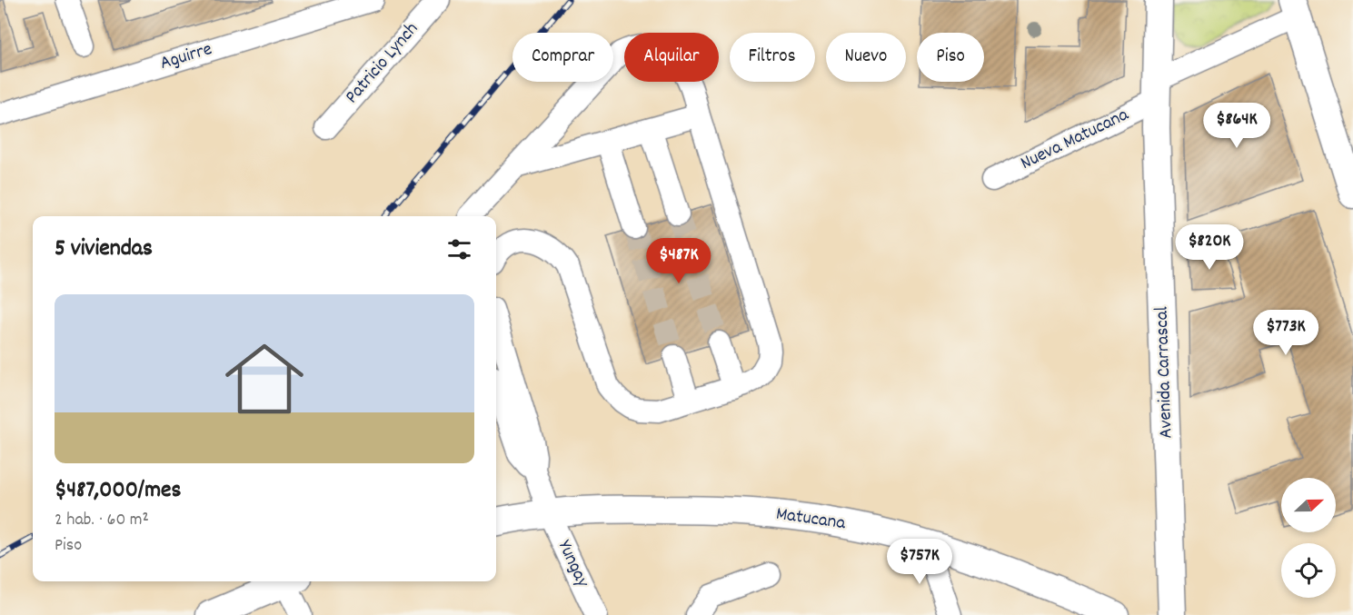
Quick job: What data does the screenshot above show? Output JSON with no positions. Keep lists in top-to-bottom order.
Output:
{
  "streets": {
    "main road": ["Avenida Carrascal", "Matucana"],
    "street": [
      "Aguirre",
      "Patricio Lynch",
      "Nueva Matucana",
      "Yungay"
    ]
  },
  "crossings": [
    ["Nueva Matucana", "Avenida Carrascal"],
    ["Matucana", "Yungay"]
  ],
  "north": "right",
  "page": {
    "chip": [
      "Comprar",
      "Alquilar",
      "Filtros",
      "Nuevo",
      "Piso"
    ],
    "price": [
      "$864K",
      "$820K",
      "$487K",
      "$773K",
      "$757K"
    ],
    "heading": "5 viviendas",
    "list": [
      {
        "name": "$487,000/mes",
        "note": "2 hab. · 60 m² · Piso"
      }
    ]
  }
}
